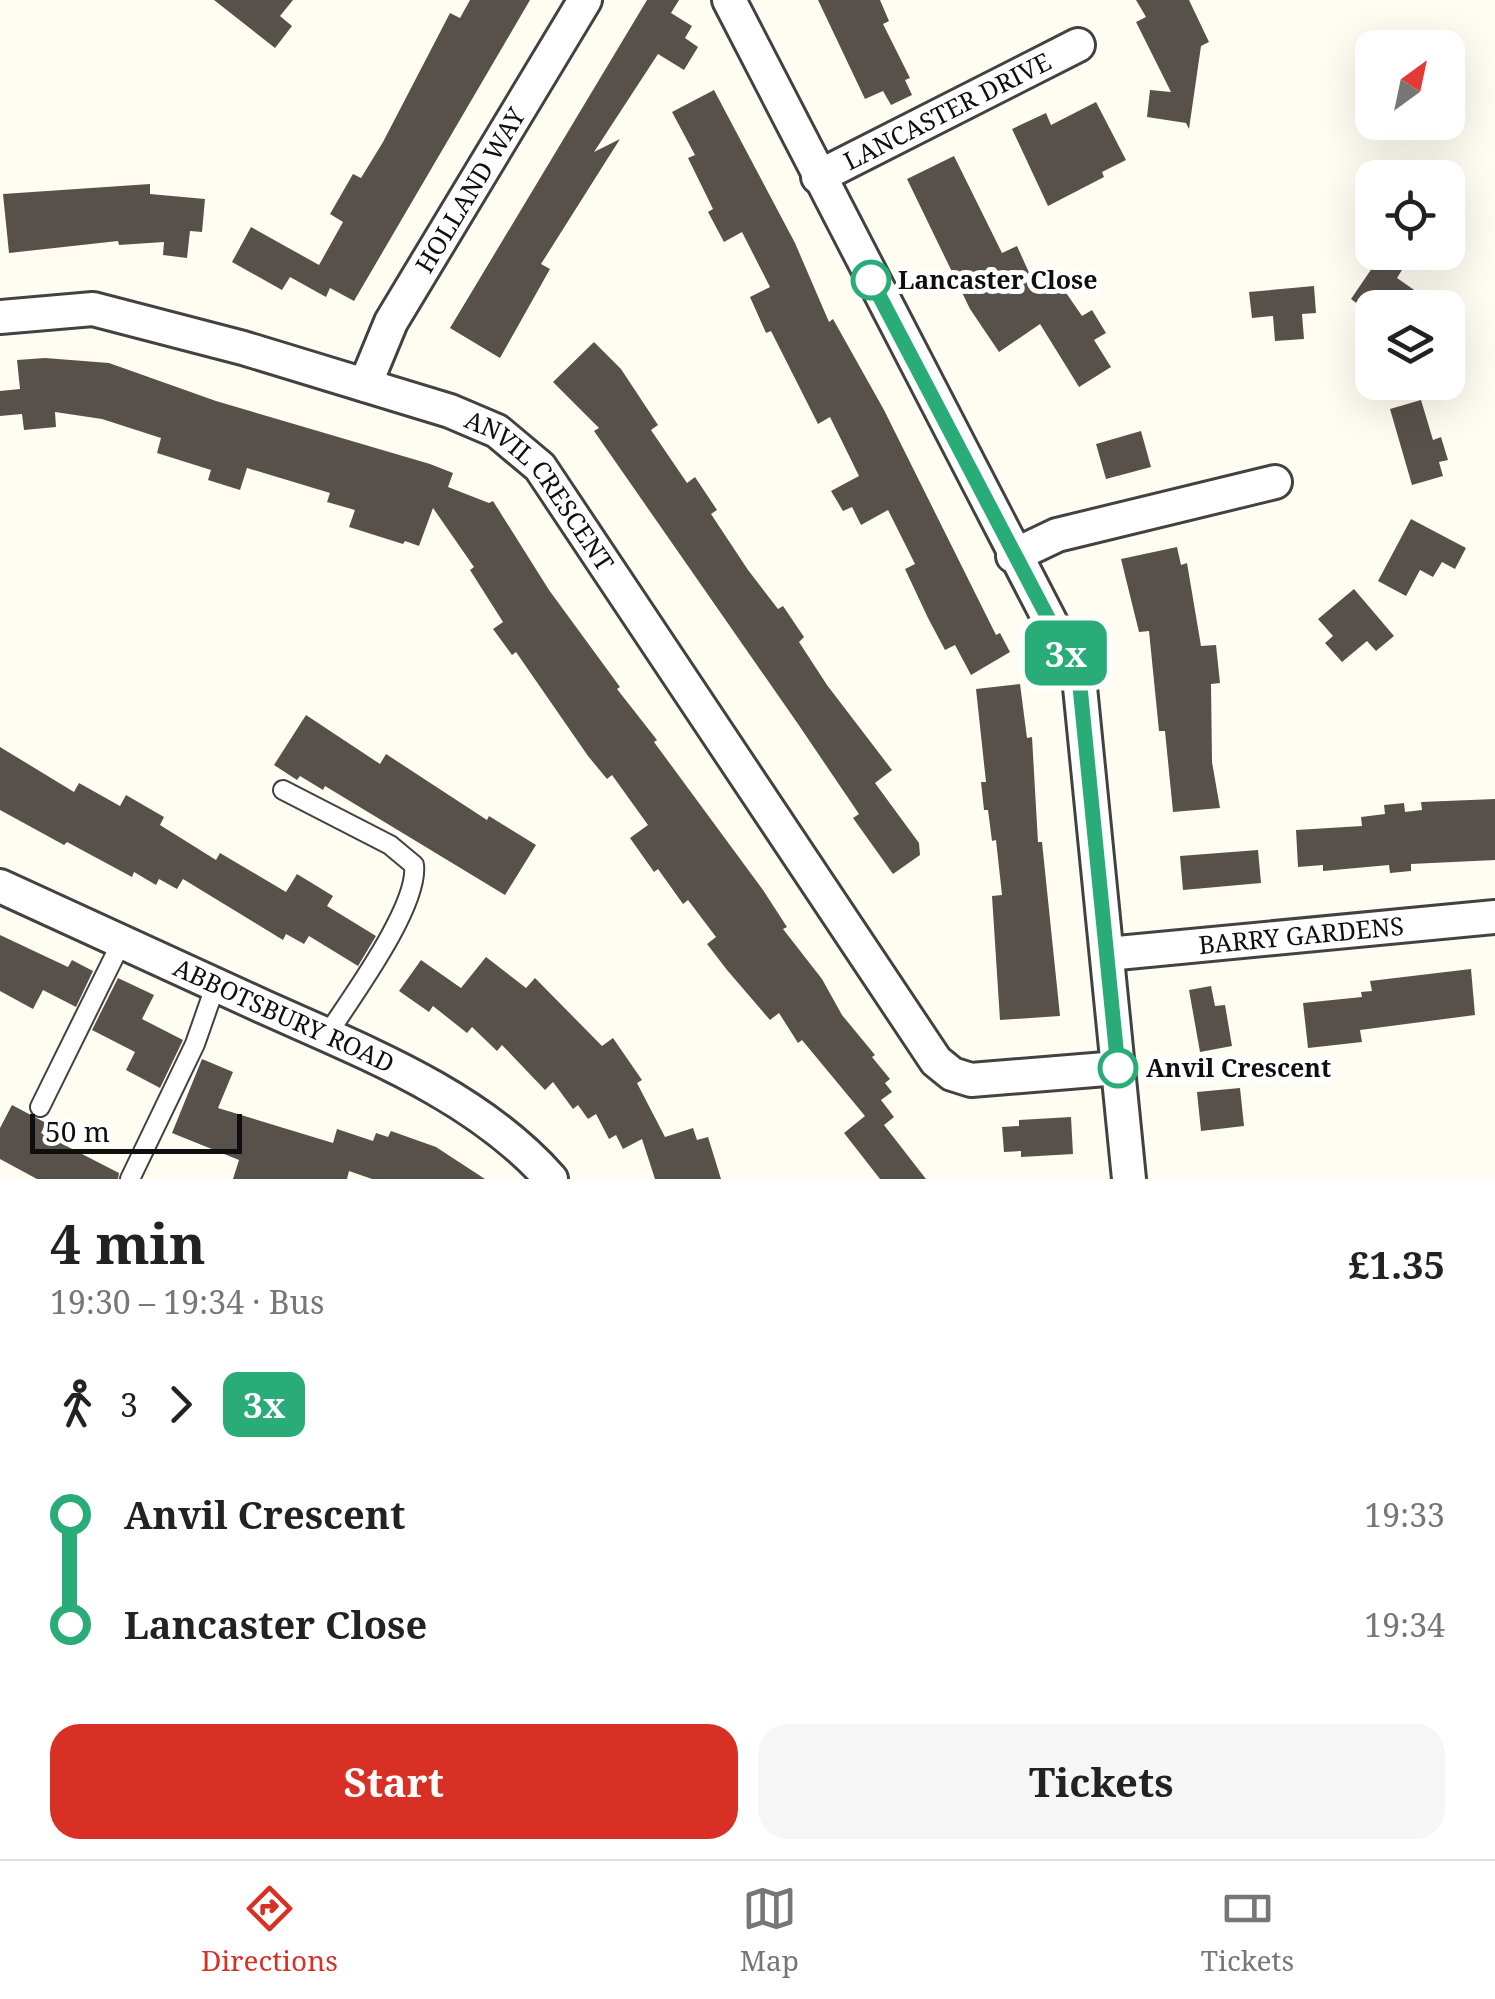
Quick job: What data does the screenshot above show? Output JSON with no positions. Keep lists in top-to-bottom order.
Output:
{
  "streets": {
    "street": [
      "LANCASTER DRIVE",
      "HOLLAND WAY",
      "ANVIL CRESCENT",
      "BARRY GARDENS",
      "ABBOTSBURY ROAD"
    ]
  },
  "crossings": [
    ["LANCASTER DRIVE", "ANVIL CRESCENT"],
    ["LANCASTER DRIVE", "BARRY GARDENS"],
    ["HOLLAND WAY", "ANVIL CRESCENT"]
  ],
  "places": ["Lancaster Close", "Anvil Crescent"],
  "lines": ["bus line 3x"],
  "scale_bar": "50 m",
  "north": "top right",
  "page": {
    "on_map": "3x",
    "scale": "50 m",
    "heading": ["4 min", "19:30 – 19:34 · Bus", "£1.35"],
    "legs": ["3", "3x"],
    "list": [
      {
        "name": "Anvil Crescent",
        "value": "19:33"
      },
      {
        "name": "Lancaster Close",
        "value": "19:34"
      }
    ],
    "buttons": ["Start", "Tickets"],
    "tabs": ["Directions", "Map", "Tickets"]
  }
}
